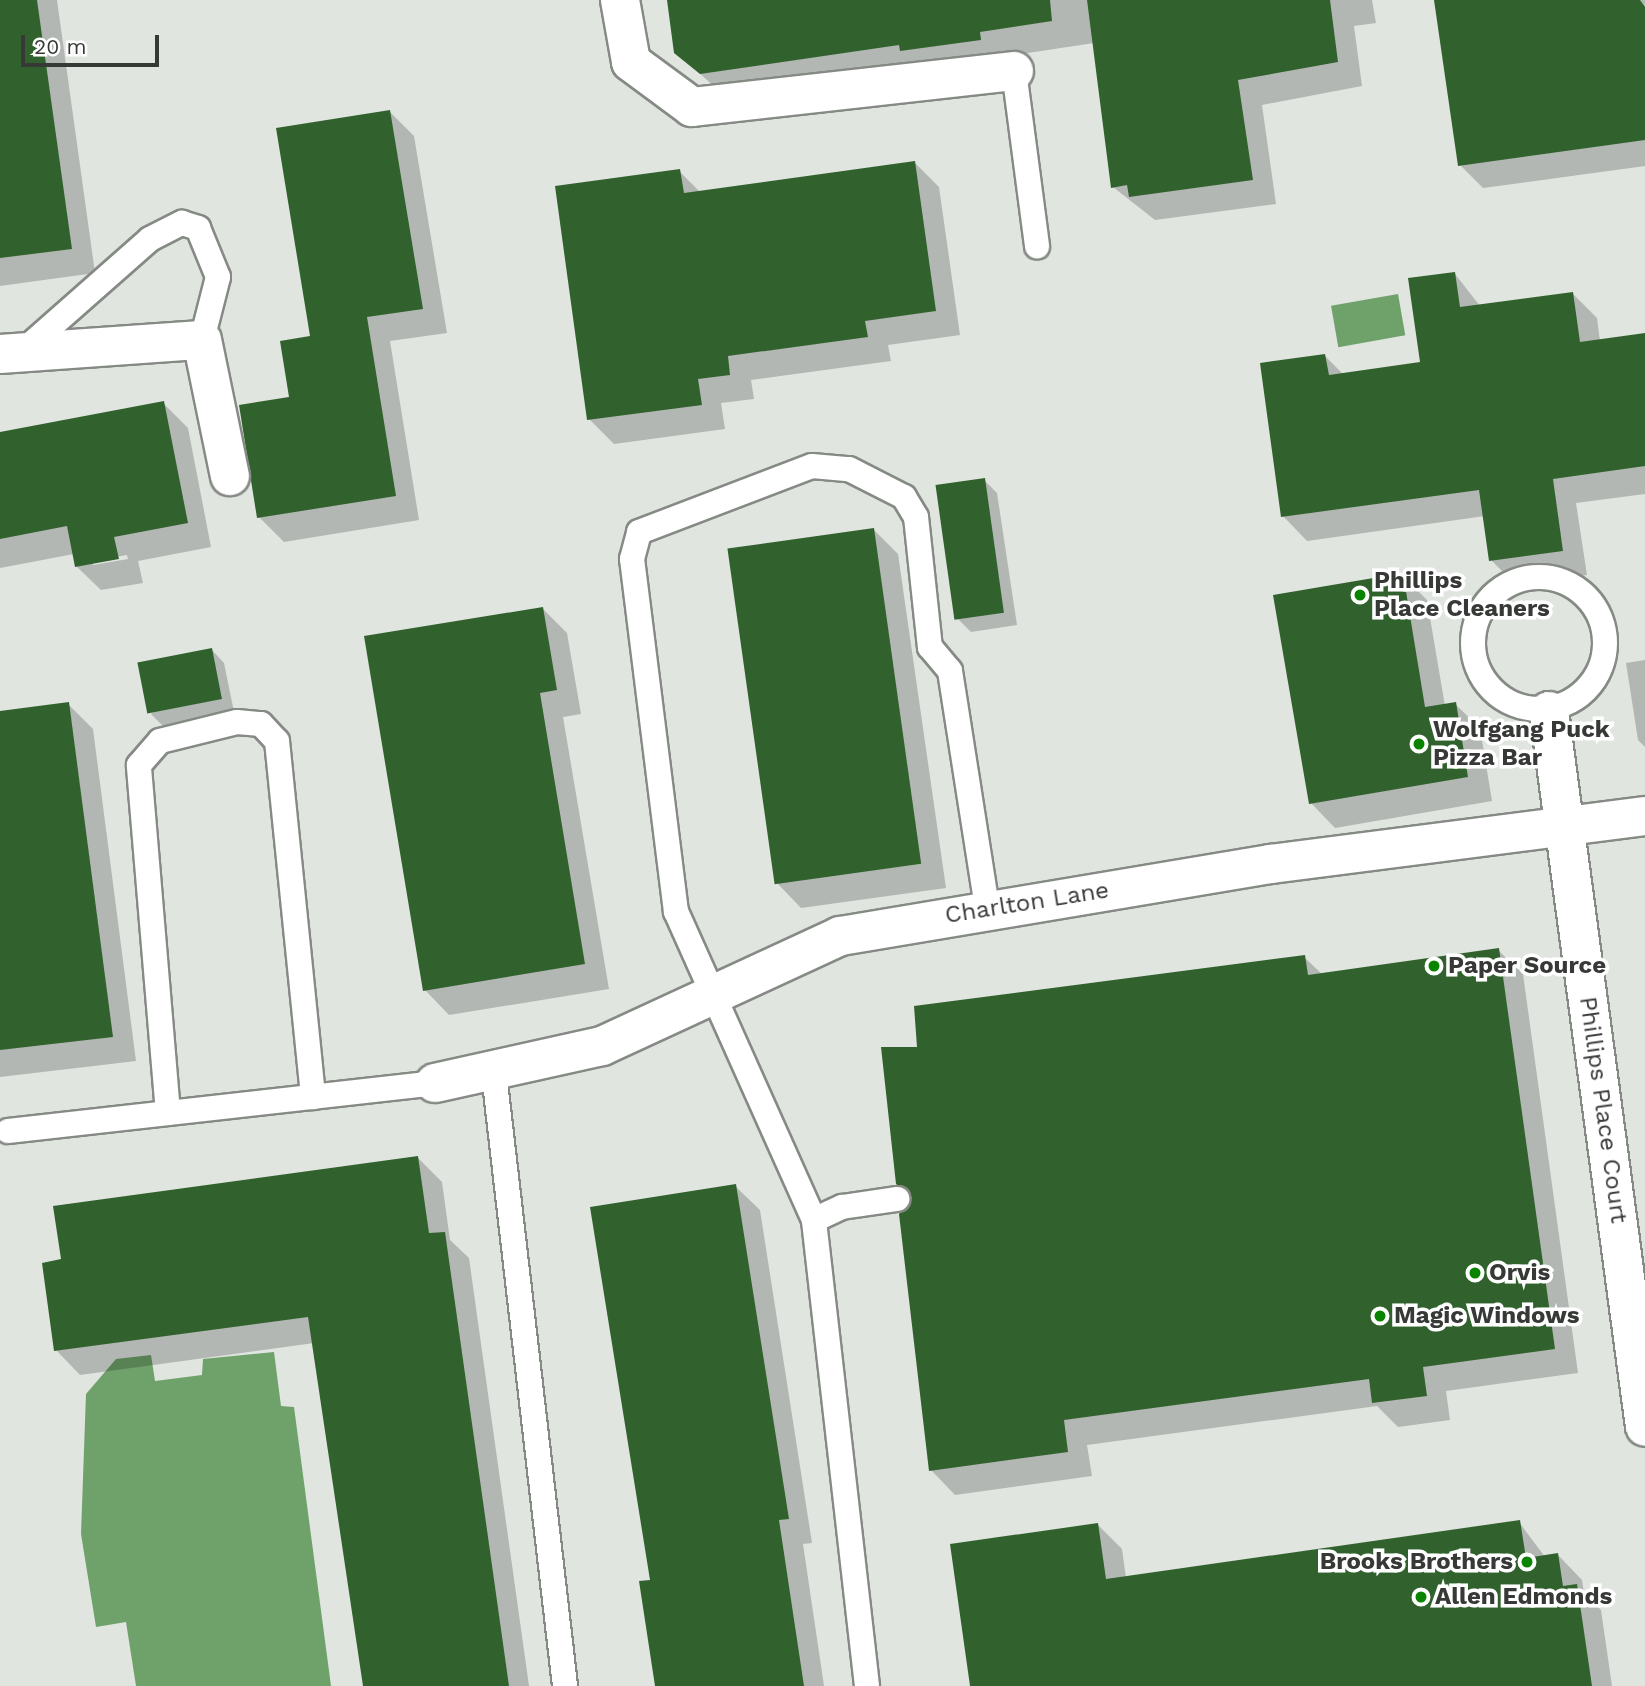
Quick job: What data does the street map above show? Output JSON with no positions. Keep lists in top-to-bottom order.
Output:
{
  "streets": {
    "street": ["Charlton Lane", "Phillips Place Court"]
  },
  "crossings": [
    ["Charlton Lane", "Phillips Place Court"]
  ],
  "places": [
    "Phillips Place Cleaners",
    "Wolfgang Puck Pizza Bar",
    "Paper Source",
    "Orvis",
    "Magic Windows",
    "Brooks Brothers",
    "Allen Edmonds"
  ],
  "scale_bar": "20 m"
}
